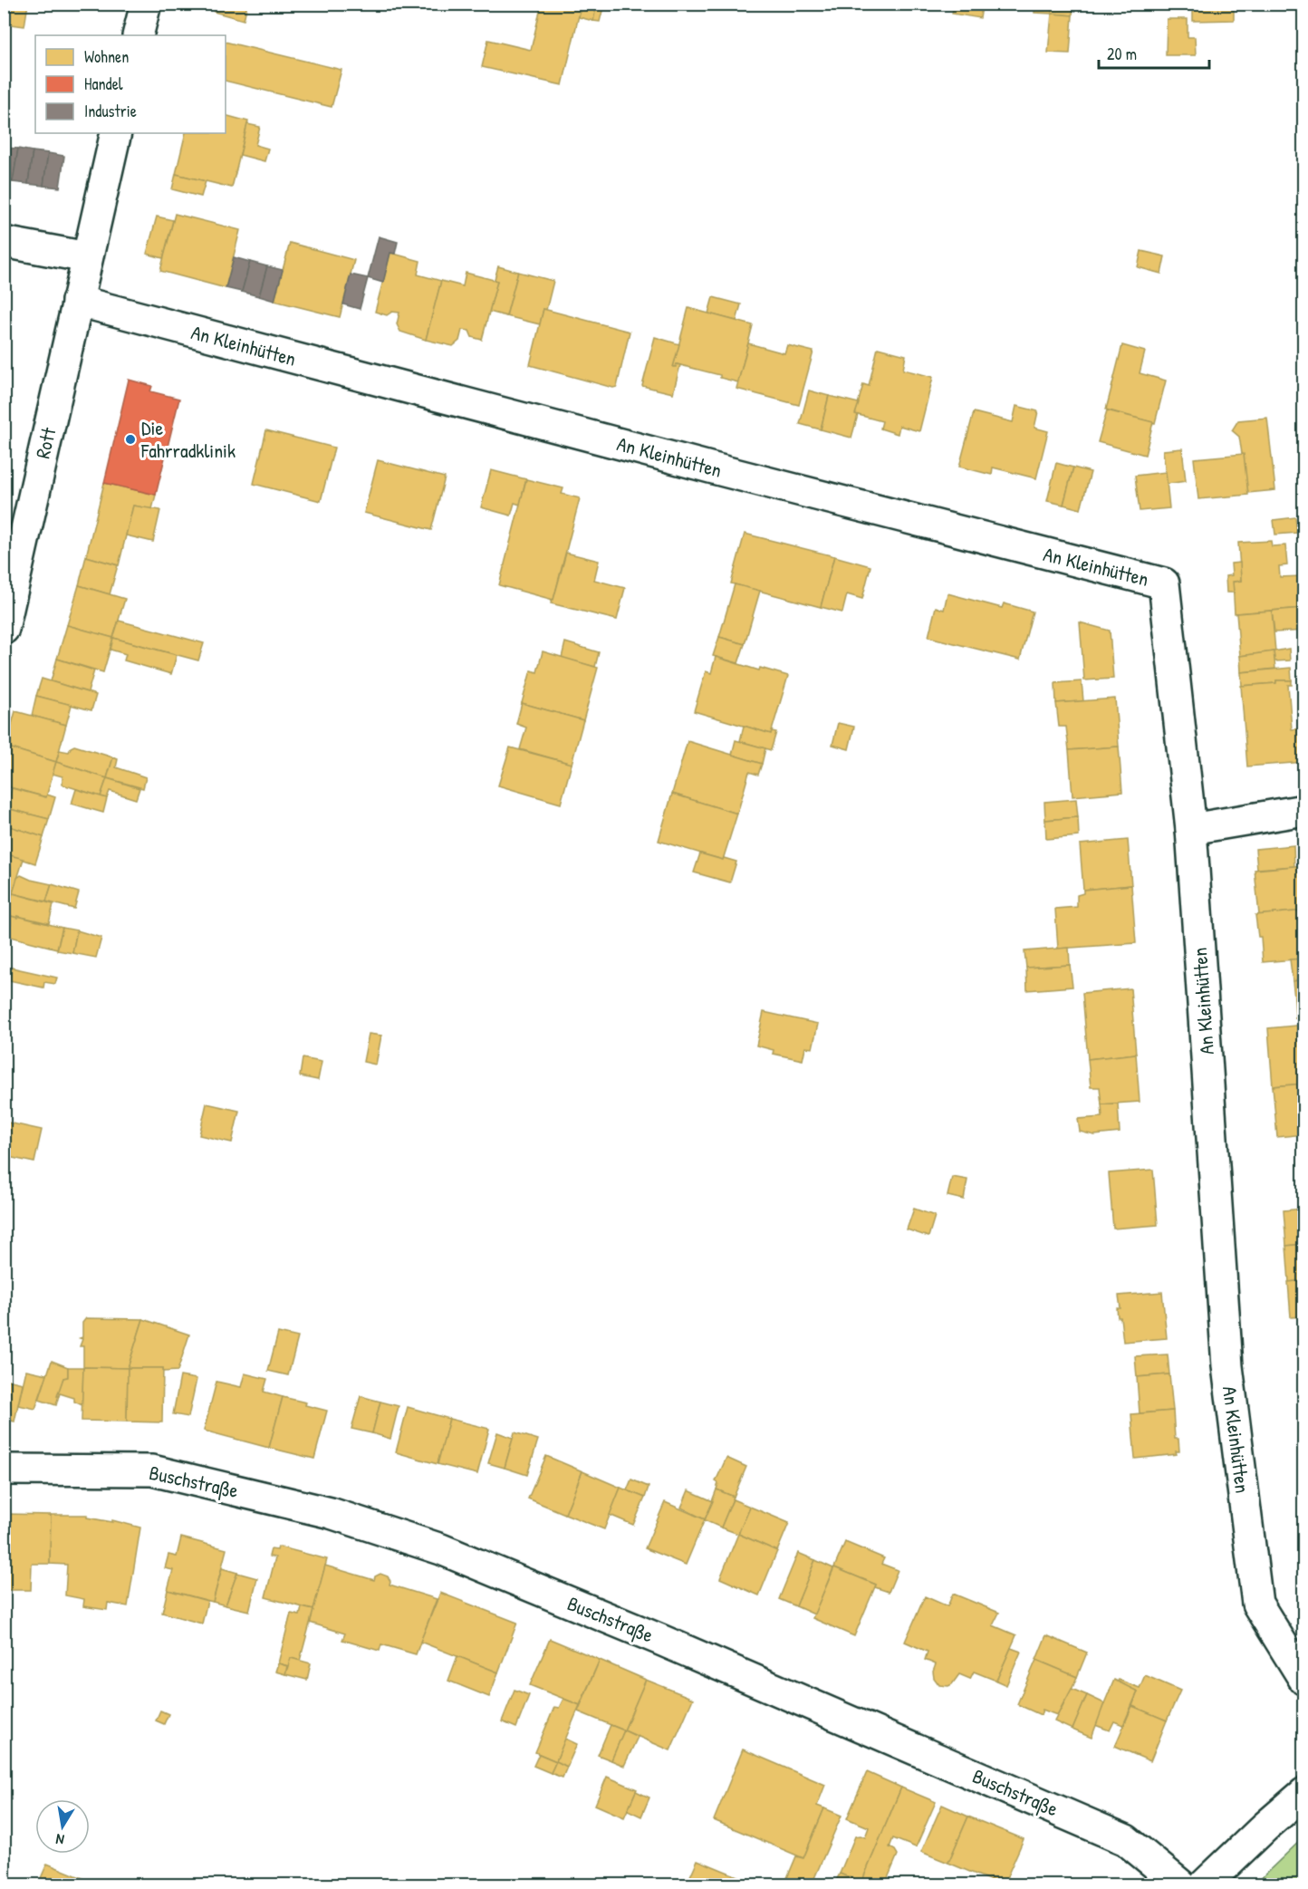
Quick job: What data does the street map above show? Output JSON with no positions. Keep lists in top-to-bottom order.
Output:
{
  "streets": {
    "street": ["An Kleinhütten", "Rott", "Buschstraße"]
  },
  "crossings": [
    ["An Kleinhütten", "Rott"]
  ],
  "places": ["Die Fahrradklinik"],
  "legend": ["Wohnen", "Handel", "Industrie"],
  "scale_bar": "20 m",
  "north": "bottom"
}
